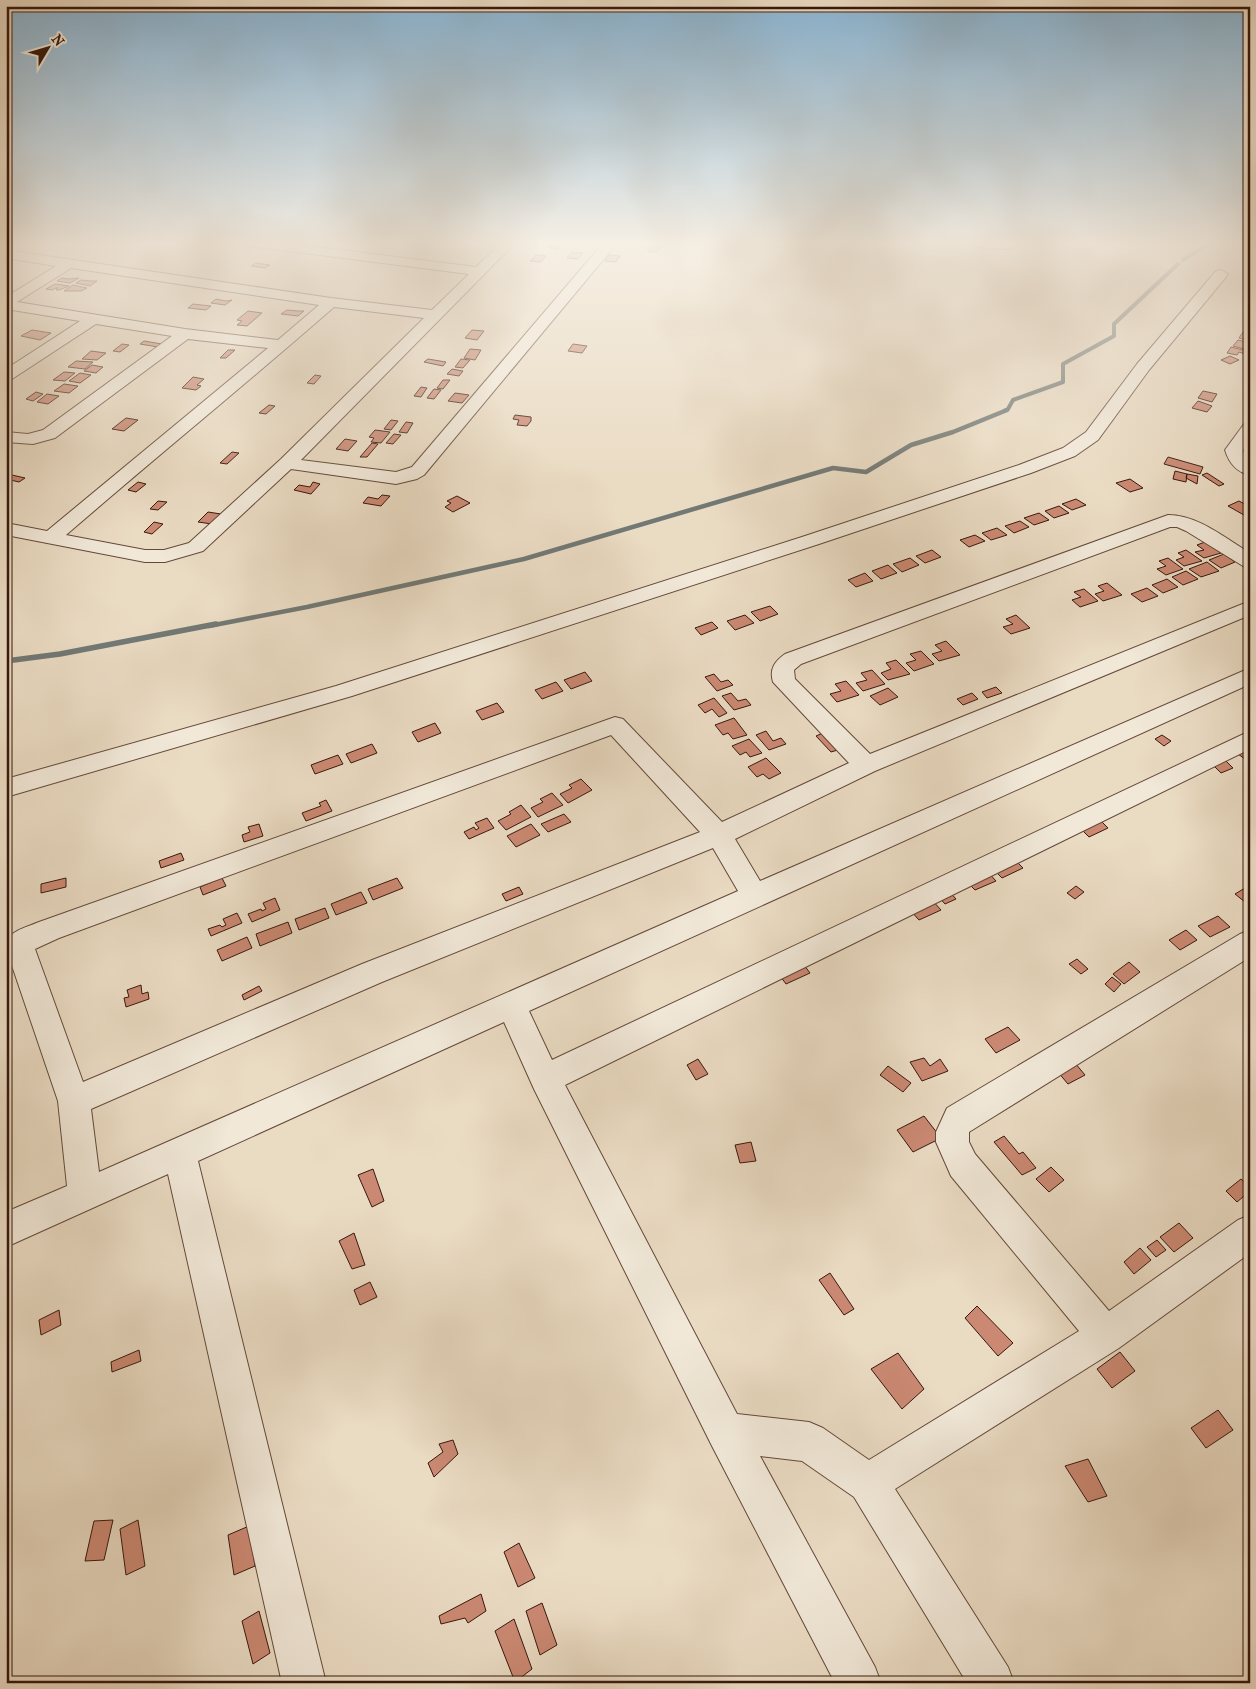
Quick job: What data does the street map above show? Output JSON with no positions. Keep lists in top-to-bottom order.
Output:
{
  "north": "top right"
}
